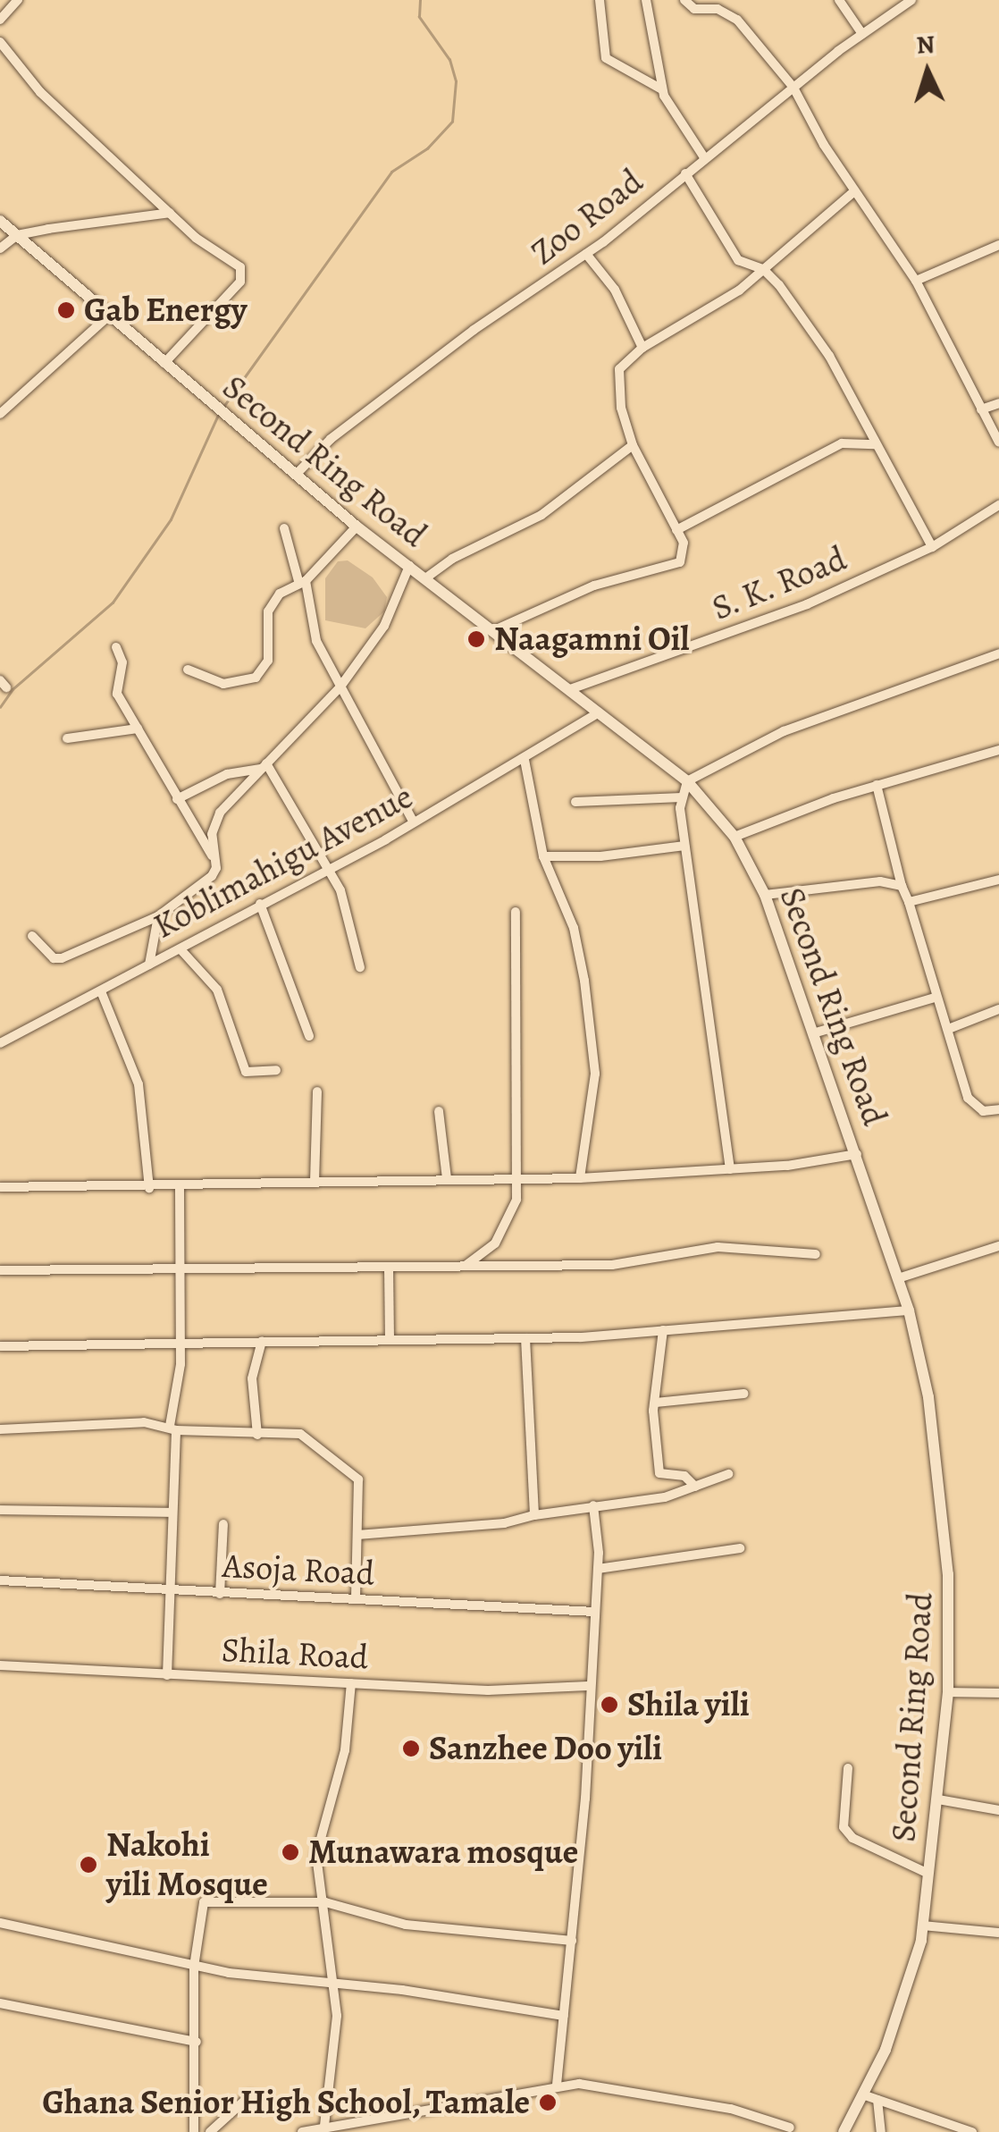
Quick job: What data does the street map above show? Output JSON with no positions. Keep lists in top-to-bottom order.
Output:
{
  "streets": {
    "street": [
      "Zoo Road",
      "Second Ring Road",
      "S. K. Road",
      "Koblimahigu Avenue",
      "Asoja Road",
      "Shila Road"
    ]
  },
  "crossings": [
    ["Zoo Road", "Second Ring Road"],
    ["Second Ring Road", "S. K. Road"],
    ["Second Ring Road", "Koblimahigu Avenue"]
  ],
  "places": [
    "Gab Energy",
    "Naagamni Oil",
    "Shila yili",
    "Sanzhee Doo yili",
    "Munawara mosque",
    "Nakohi yili Mosque",
    "Ghana Senior High School, Tamale"
  ],
  "north": "top"
}
